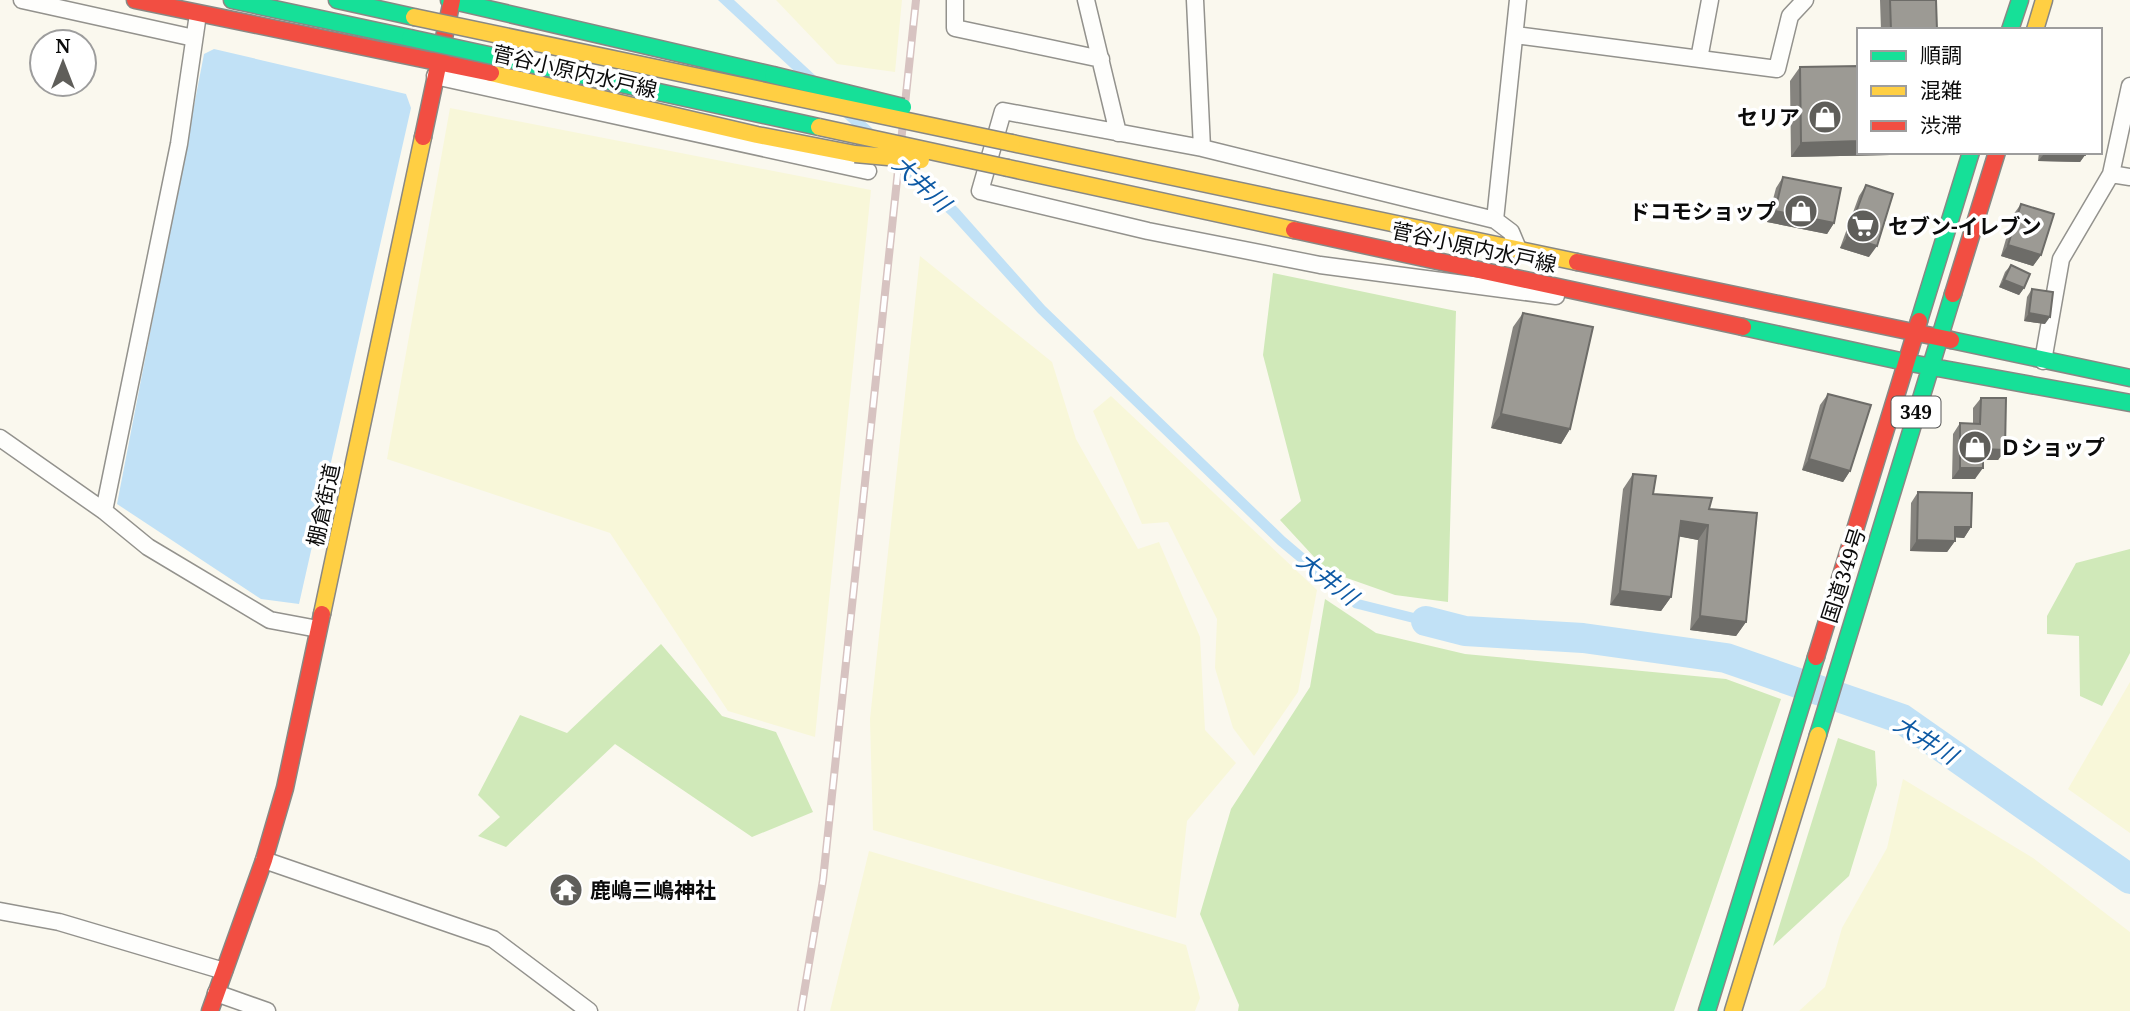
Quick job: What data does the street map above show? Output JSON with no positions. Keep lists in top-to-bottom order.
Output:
{
  "streets": {
    "main road": [
      "菅谷小原内水戸線",
      "349",
      "棚倉街道",
      "国道349号"
    ]
  },
  "crossings": [
    ["菅谷小原内水戸線", "棚倉街道"],
    ["菅谷小原内水戸線", "国道349号"]
  ],
  "water": ["大井川"],
  "places": {
    "shop": ["セリア", "ドコモショップ", "Ｄショップ"],
    "supermarket": ["セブン-イレブン"],
    "temple": ["鹿嶋三嶋神社"]
  },
  "legend": ["順調", "混雑", "渋滞"],
  "north": "top"
}
